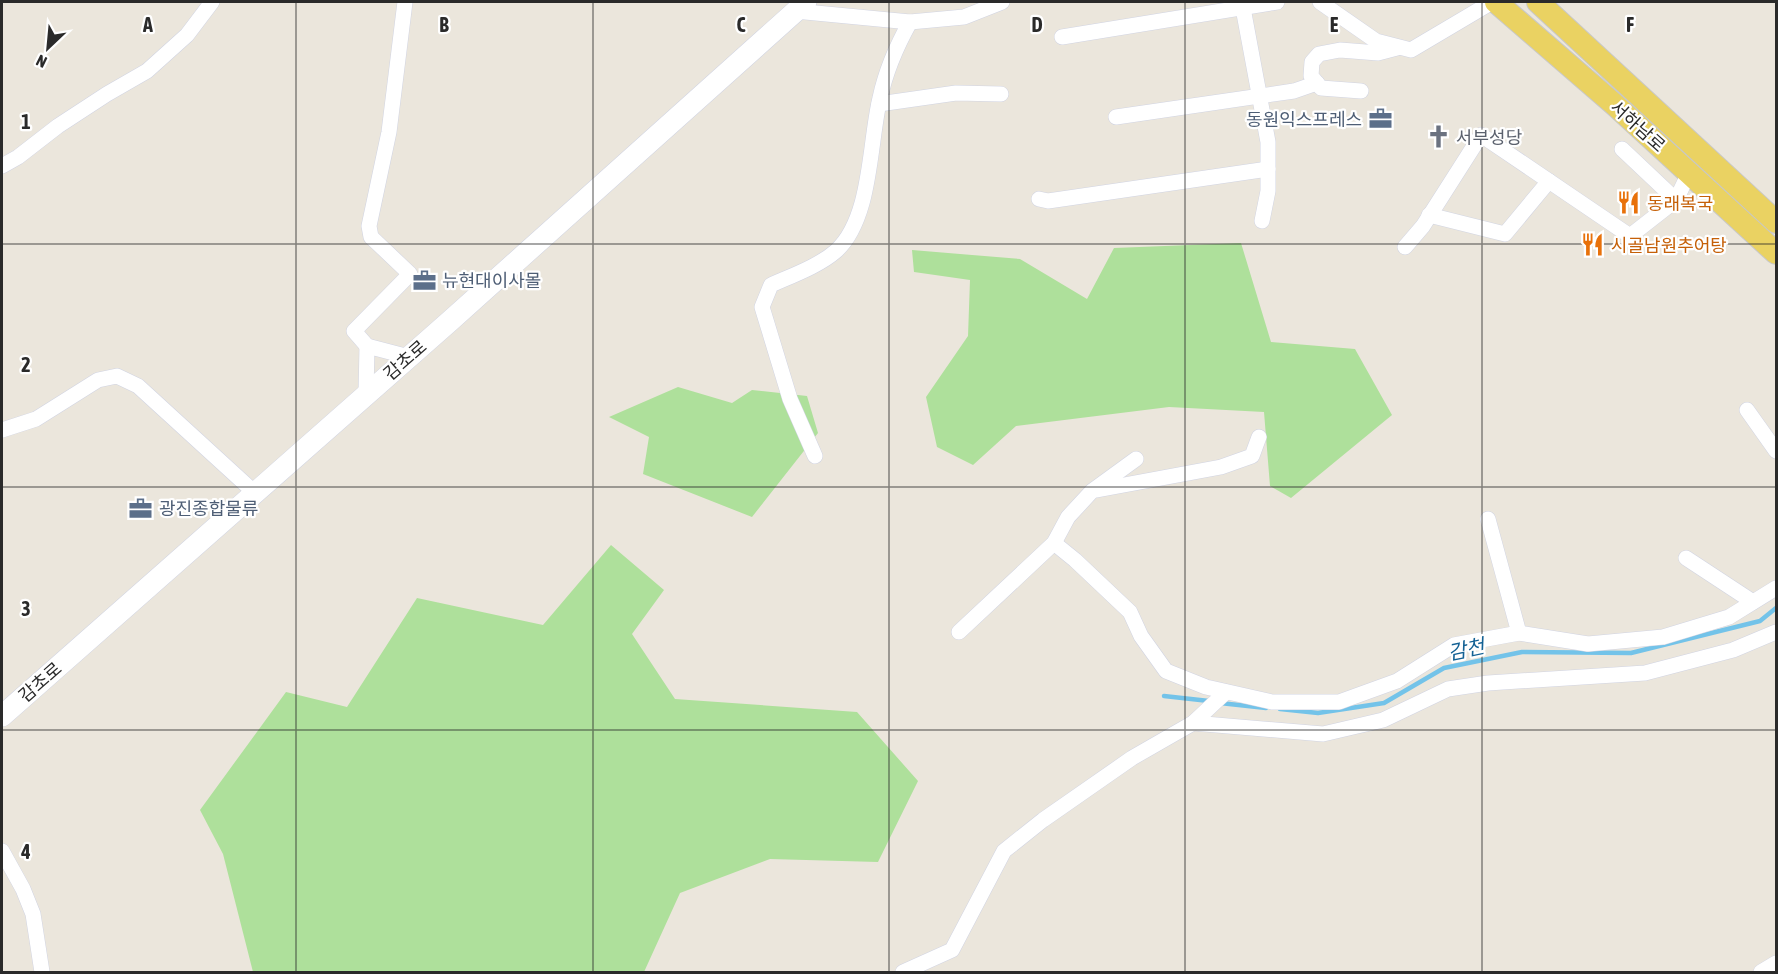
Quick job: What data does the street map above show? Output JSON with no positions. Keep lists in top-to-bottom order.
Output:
{
  "streets": {
    "main road": ["서하남로", "감초로"]
  },
  "water": ["감천"],
  "places": {
    "office": ["동원익스프레스", "뉴현대이사몰", "광진종합물류"],
    "church": ["서부성당"],
    "restaurant": ["동래복국", "시골남원추어탕"]
  },
  "north": "bottom left",
  "grid": {
    "columns": [
      "A",
      "B",
      "C",
      "D",
      "E",
      "F"
    ],
    "rows": [
      "1",
      "2",
      "3",
      "4"
    ]
  }
}
